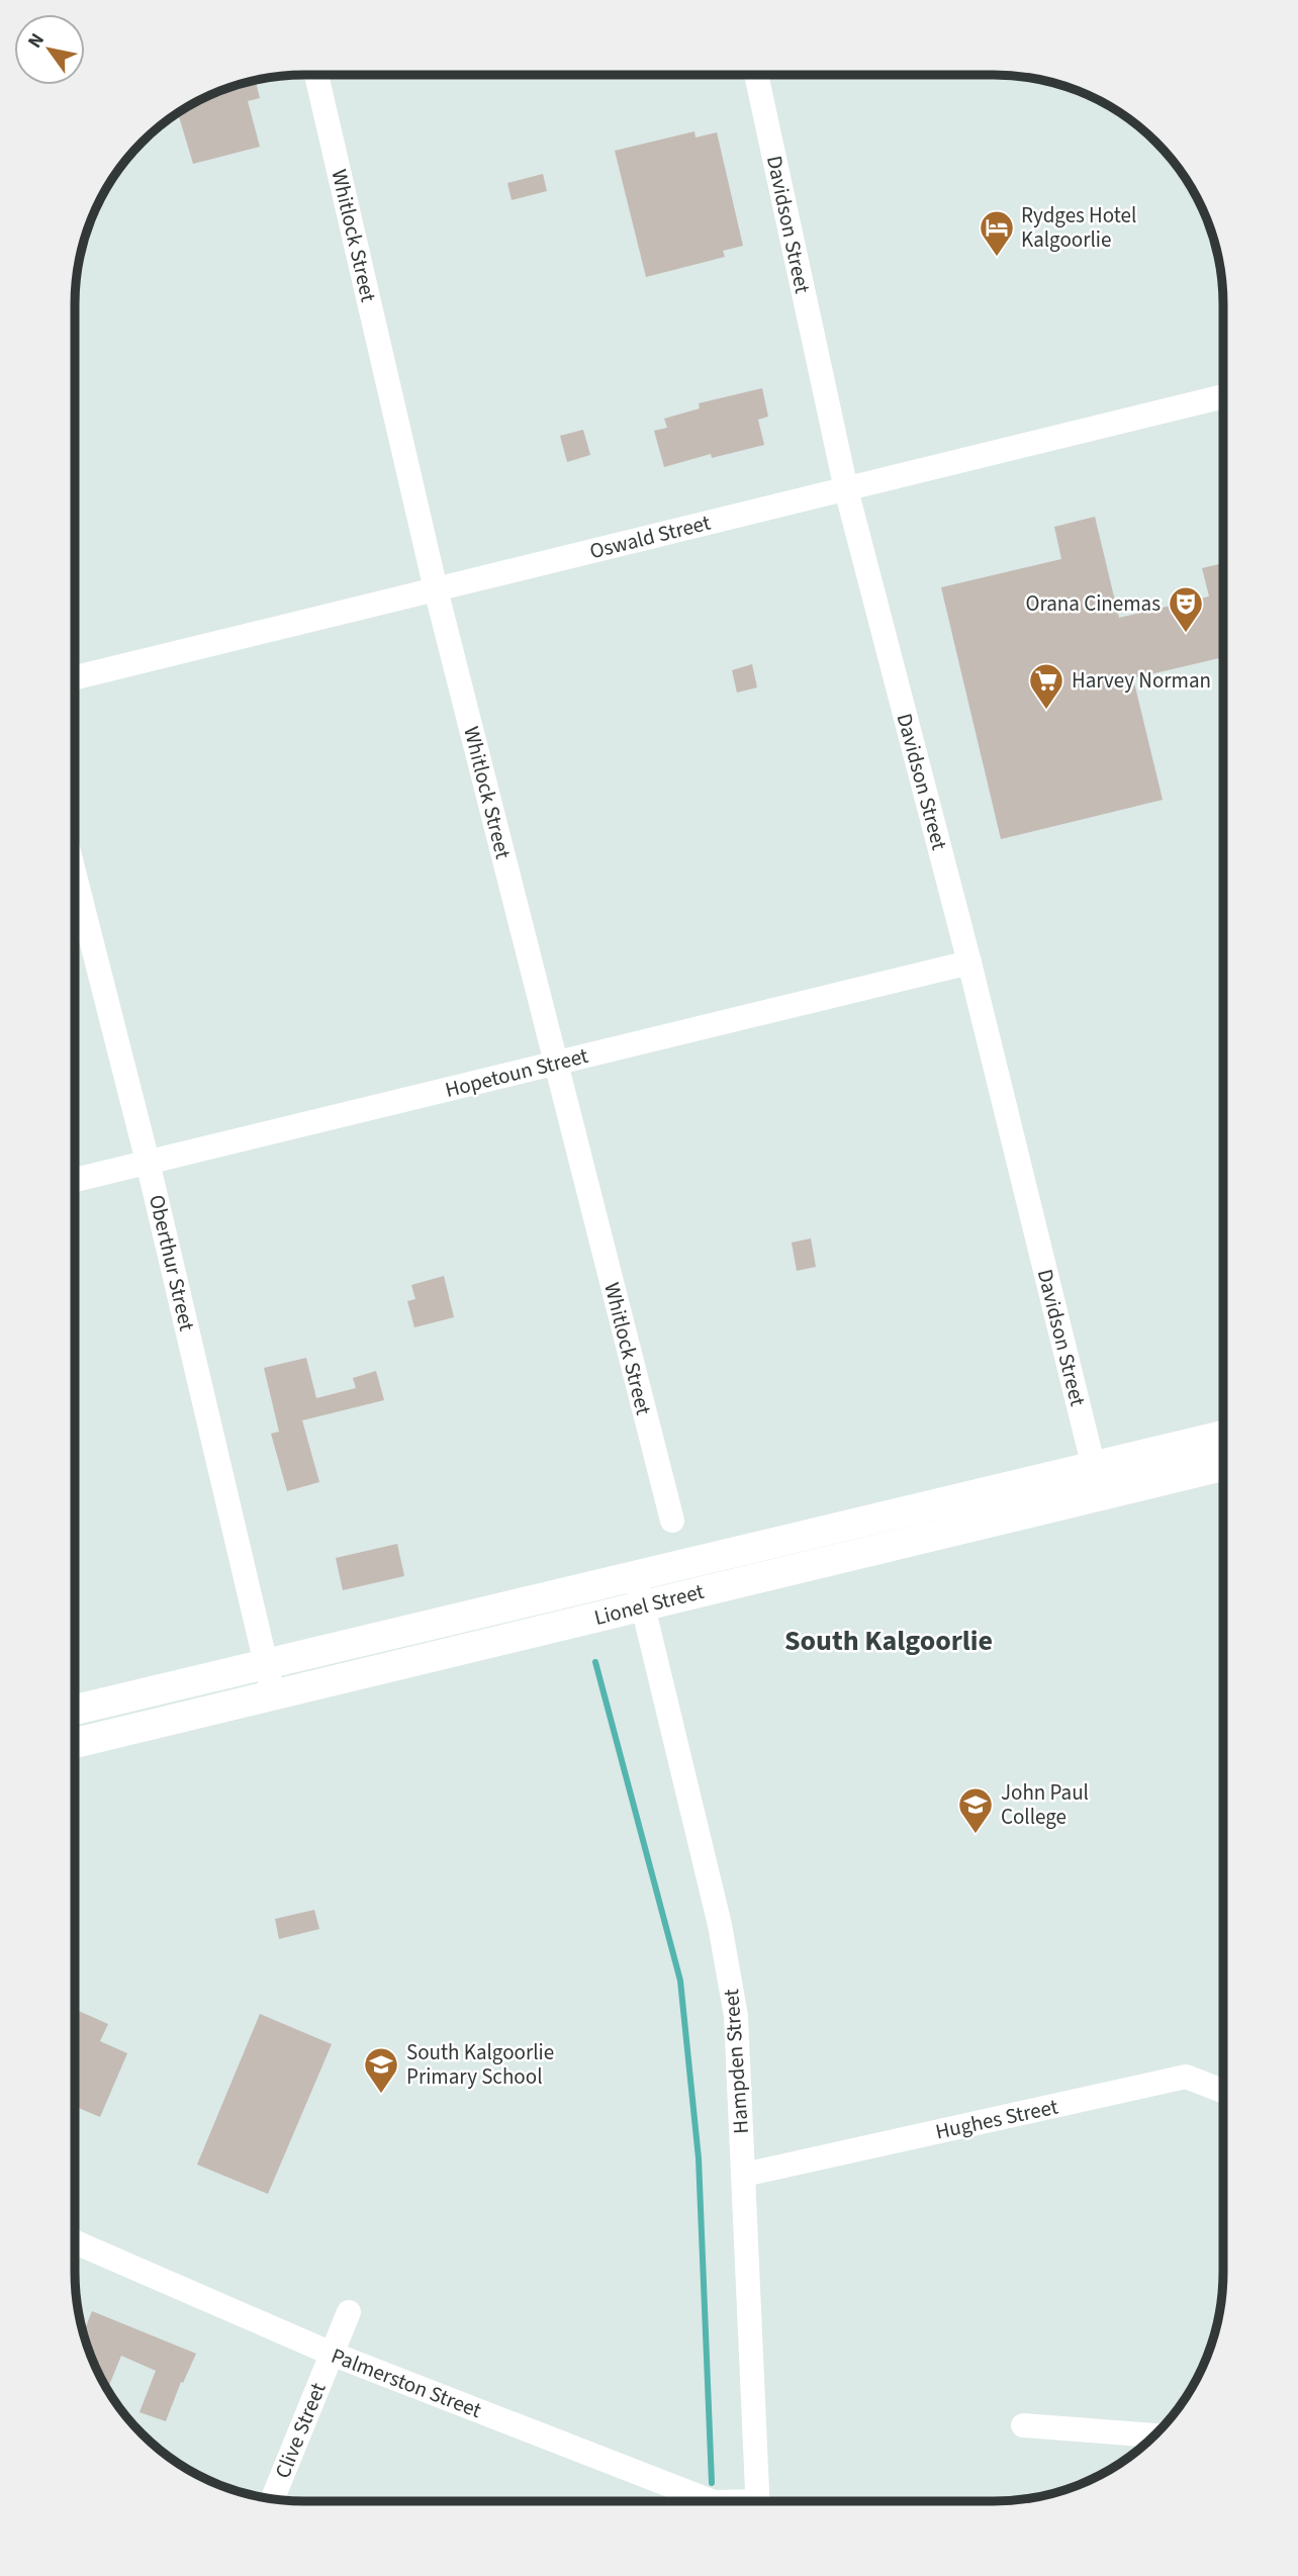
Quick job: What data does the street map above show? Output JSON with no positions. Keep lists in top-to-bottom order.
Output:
{
  "streets": {
    "street": [
      "Davidson Street",
      "Whitlock Street",
      "Oswald Street",
      "Hopetoun Street",
      "Oberthur Street",
      "Lionel Street",
      "Hampden Street",
      "Hughes Street",
      "Palmerston Street",
      "Clive Street"
    ]
  },
  "crossings": [
    ["Davidson Street", "Oswald Street"],
    ["Davidson Street", "Hopetoun Street"],
    ["Davidson Street", "Lionel Street"],
    ["Whitlock Street", "Oswald Street"],
    ["Whitlock Street", "Hopetoun Street"],
    ["Hopetoun Street", "Oberthur Street"],
    ["Oberthur Street", "Lionel Street"],
    ["Lionel Street", "Hampden Street"],
    ["Hampden Street", "Hughes Street"],
    ["Palmerston Street", "Clive Street"]
  ],
  "districts": ["South Kalgoorlie"],
  "places": {
    "hotel": ["Rydges Hotel Kalgoorlie"],
    "theatre": ["Orana Cinemas"],
    "supermarket": ["Harvey Norman"],
    "school or university": ["John Paul College", "South Kalgoorlie Primary School"]
  },
  "north": "top left"
}
